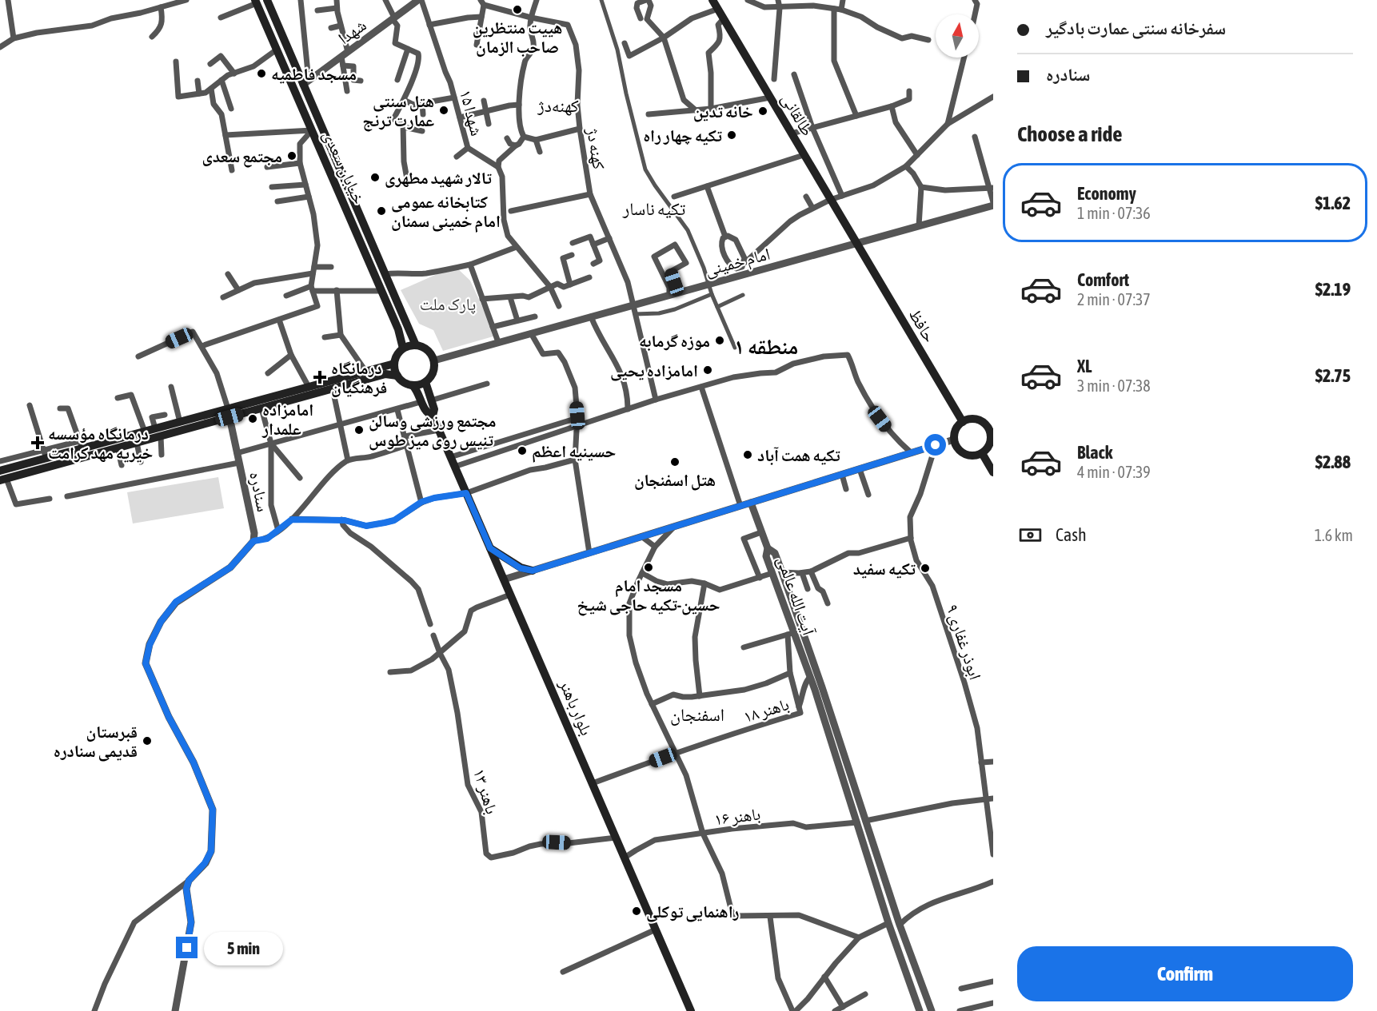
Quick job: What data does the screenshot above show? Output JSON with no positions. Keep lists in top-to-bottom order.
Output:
{
  "streets": {
    "main road": [
      "طالقانی",
      "خیابان سعدی",
      "حافظ",
      "بلوار باهنر"
    ],
    "street": [
      "شهدا",
      "شهدا ۱۵",
      "کهنه دژ",
      "امام خمینی",
      "سنادره",
      "آیت الله عالمی",
      "ابوذر غفاری ۹",
      "باهنر ۱۸",
      "باهنر ۱۳",
      "باهنر ۱۶"
    ]
  },
  "crossings": [
    ["شهدا", "شهدا ۱۵"],
    ["شهدا", "خیابان سعدی"],
    ["طالقانی", "امام خمینی"],
    ["طالقانی", "حافظ"],
    ["کهنه دژ", "امام خمینی"],
    ["خیابان سعدی", "امام خمینی"],
    ["امام خمینی", "حافظ"],
    ["آیت الله عالمی", "باهنر ۱۸"],
    ["آیت الله عالمی", "باهنر ۱۶"],
    ["ابوذر غفاری ۹", "باهنر ۱۶"],
    ["بلوار باهنر", "باهنر ۱۸"],
    ["بلوار باهنر", "باهنر ۱۳"],
    ["بلوار باهنر", "باهنر ۱۶"]
  ],
  "districts": [
    "کهنه‌دژ",
    "تکیه ناسار",
    "منطقه ۱",
    "اسفنجان"
  ],
  "parks": ["پارک ملت"],
  "places": {
    "other": [
      "هییت منتظرین صاحب الزمان",
      "مسجد فاطمیه",
      "هتل سنتی عمارت ترنج",
      "خانه تدین",
      "تکیه چهار راه",
      "مجتمع سعدی",
      "تالار شهید مطهری",
      "کتابخانه عمومی امام خمینی سمنان",
      "موزه گرمابه",
      "امامزاده یحیی",
      "امامزاده علمدار",
      "مجتمع ورزشی وسالن تنیس روی میز طوس",
      "حسینیه اعظم",
      "تکیه همت آباد",
      "هتل اسفنجان",
      "مسجد امام حسین-تکیه حاجی شیخ",
      "تکیه سفید",
      "قبرستان قدیمی سنادره",
      "راهنمایی توکلی"
    ],
    "health": ["درمانگاه فرهنگیان", "درمانگاه مؤسسه خیریه مهد کرامت"]
  },
  "north": "top",
  "page": {
    "banner": ["سفرخانه سنتی عمارت بادگیر", "سنادره"],
    "heading": "Choose a ride",
    "list": [
      {
        "name": "Economy",
        "note": "1 min · 07:36",
        "value": "$1.62"
      },
      {
        "name": "Comfort",
        "note": "2 min · 07:37",
        "value": "$2.19"
      },
      {
        "name": "XL",
        "note": "3 min · 07:38",
        "value": "$2.75"
      },
      {
        "name": "Black",
        "note": "4 min · 07:39",
        "value": "$2.88"
      }
    ],
    "pay": ["Cash", "1.6 km"],
    "bubble": "5 min",
    "buttons": "Confirm"
  }
}
